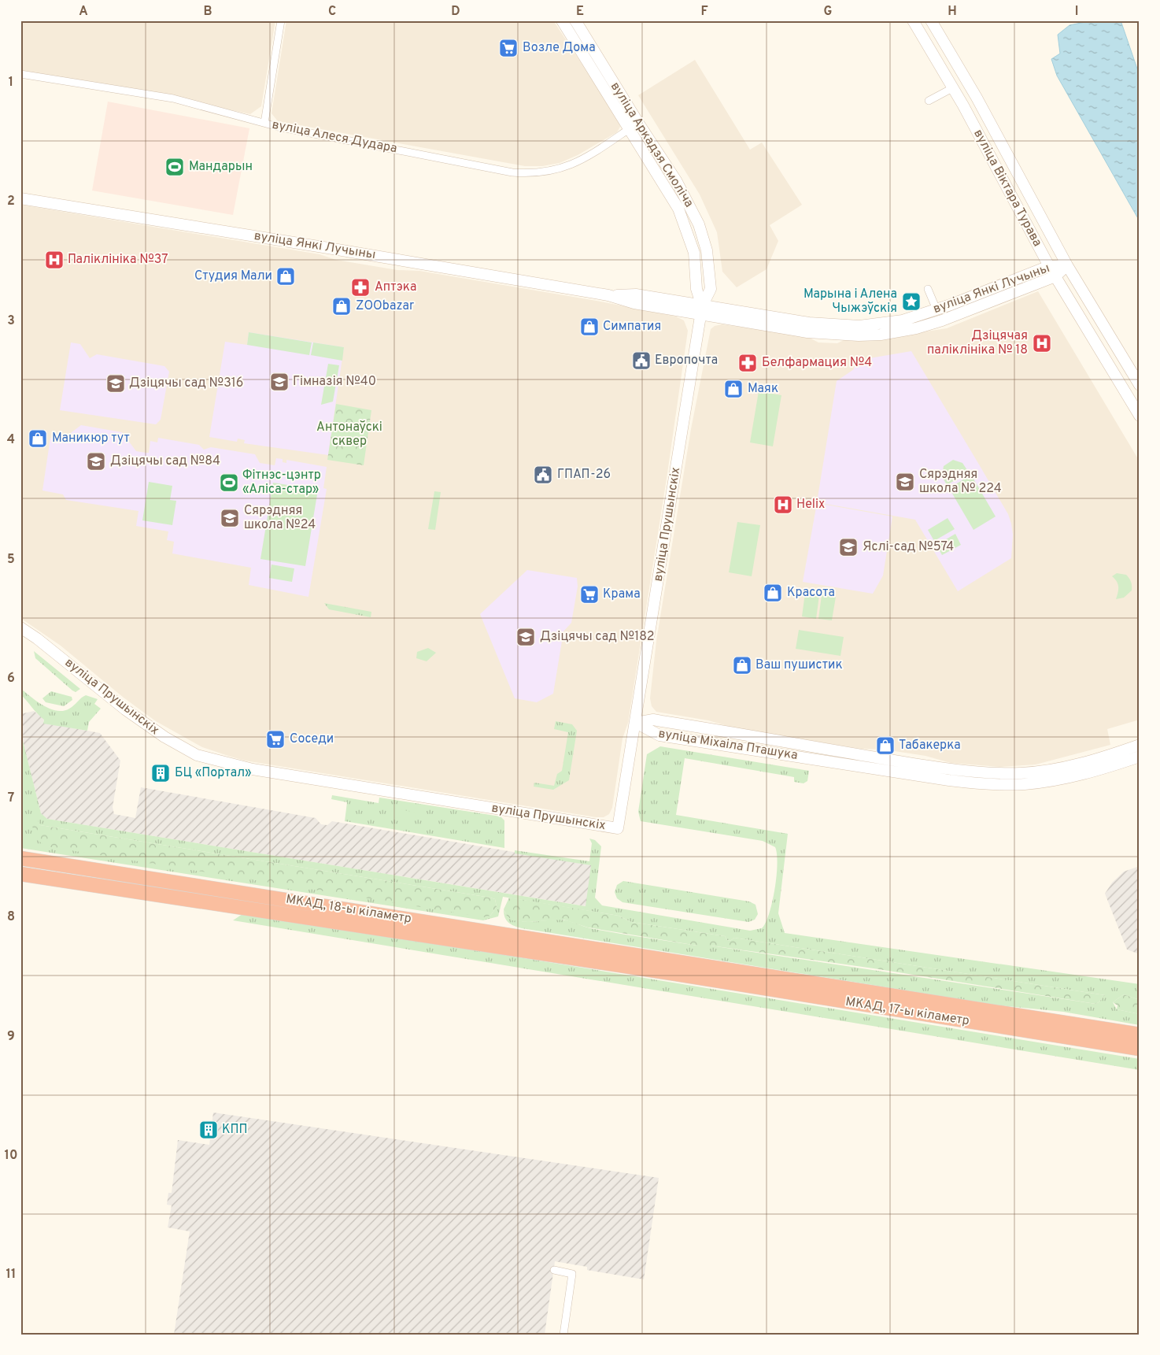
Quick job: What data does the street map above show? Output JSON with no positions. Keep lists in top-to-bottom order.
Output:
{
  "streets": {
    "highway": ["МКАД, 18-ы кіламетр", "МКАД, 17-ы кіламетр"],
    "main road": [
      "вуліца Аркадзя Смоліча",
      "вуліца Віктара Турава",
      "вуліца Янкі Лучыны",
      "вуліца Прушынскіх",
      "вуліца Міхаіла Пташука"
    ],
    "street": ["вуліца Алеся Дудара"]
  },
  "crossings": [
    ["вуліца Алеся Дудара", "вуліца Аркадзя Смоліча"],
    ["вуліца Аркадзя Смоліча", "вуліца Янкі Лучыны"],
    ["вуліца Аркадзя Смоліча", "вуліца Прушынскіх"],
    ["вуліца Віктара Турава", "вуліца Янкі Лучыны"],
    ["вуліца Янкі Лучыны", "вуліца Прушынскіх"],
    ["вуліца Прушынскіх", "вуліца Міхаіла Пташука"],
    ["МКАД, 18-ы кіламетр", "МКАД, 17-ы кіламетр"]
  ],
  "parks": ["Антонаўскі сквер"],
  "places": {
    "supermarket": ["Возле Дома", "Крама", "Соседи"],
    "sports": ["Мандарын", "Фітнэс-цэнтр «Аліса-стар»"],
    "hospital": ["Паліклініка №37", "Дзіцячая паліклініка № 18", "Helix"],
    "shop": [
      "Студия Мали",
      "ZOObazar",
      "Симпатия",
      "Маяк",
      "Маникюр тут",
      "Красота",
      "Ваш пушистик",
      "Табакерка"
    ],
    "pharmacy": ["Аптэка", "Белфармация №4"],
    "place": ["Марына і Алена Чыжэўскія"],
    "public building": ["Европочта", "ГПАП-26"],
    "school or university": [
      "Гімназія №40",
      "Дзіцячы сад №316",
      "Дзіцячы сад №84",
      "Сярэдняя школа № 224",
      "Сярэдняя школа №24",
      "Яслі-сад №574",
      "Дзіцячы сад №182"
    ],
    "building": ["БЦ «Портал»", "КПП"]
  },
  "grid": {
    "columns": [
      "A",
      "B",
      "C",
      "D",
      "E",
      "F",
      "G",
      "H",
      "I"
    ],
    "rows": [
      "1",
      "2",
      "3",
      "4",
      "5",
      "6",
      "7",
      "8",
      "9",
      "10",
      "11"
    ]
  }
}
